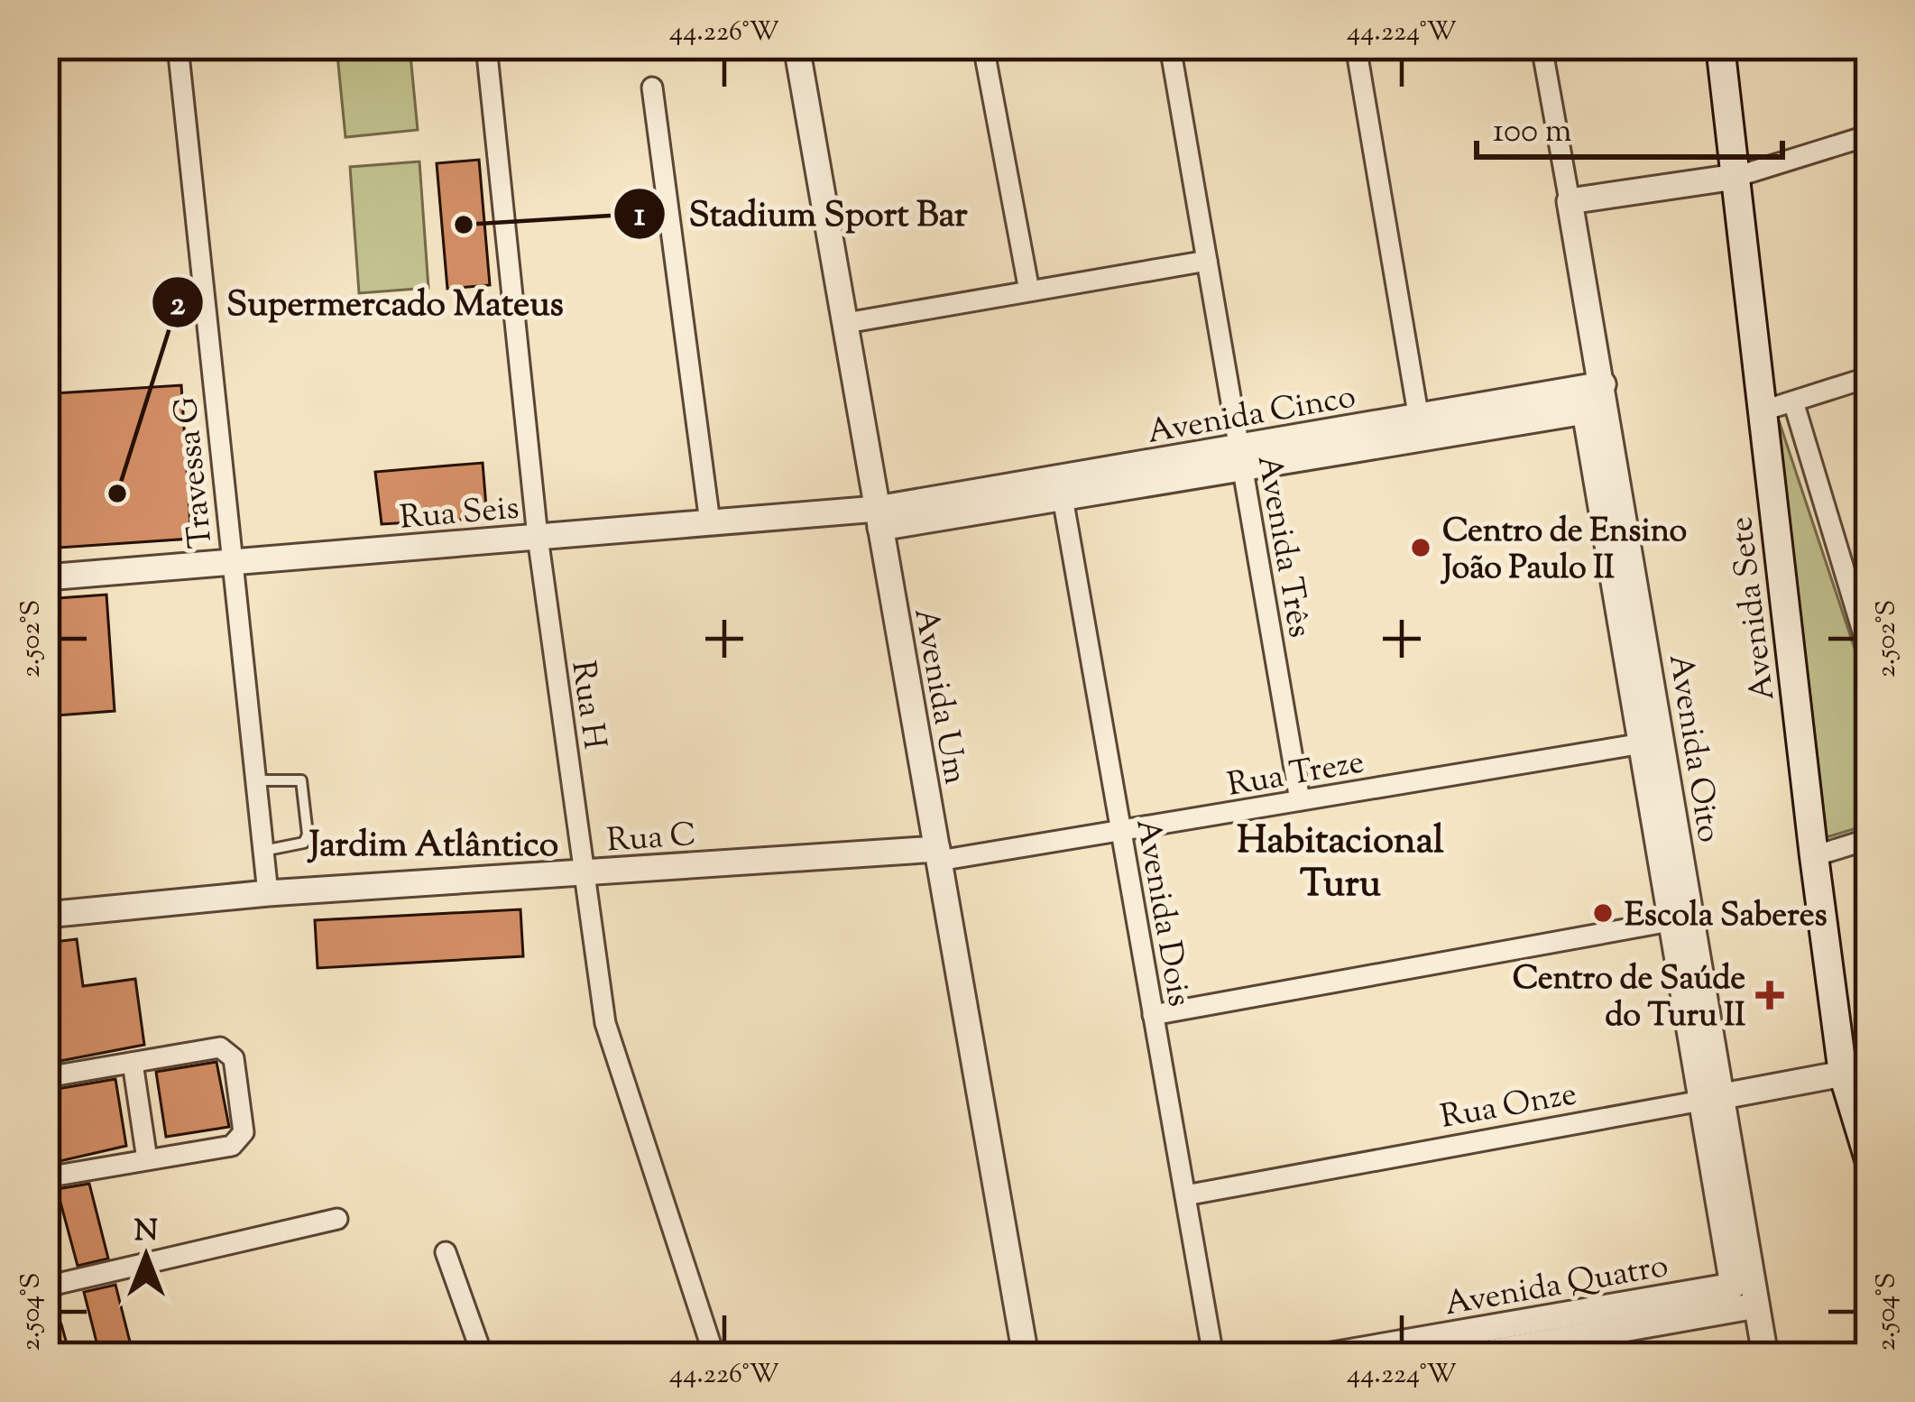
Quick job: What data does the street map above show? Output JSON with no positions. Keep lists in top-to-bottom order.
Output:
{
  "streets": {
    "main road": ["Avenida Sete"],
    "street": [
      "Avenida Cinco",
      "Travessa G",
      "Rua Seis",
      "Avenida Três",
      "Avenida Um",
      "Rua H",
      "Avenida Oito",
      "Rua Treze",
      "Rua C",
      "Avenida Dois",
      "Rua Onze",
      "Avenida Quatro"
    ]
  },
  "crossings": [
    ["Avenida Cinco", "Rua Seis"],
    ["Avenida Cinco", "Avenida Três"],
    ["Avenida Cinco", "Avenida Um"],
    ["Avenida Cinco", "Avenida Oito"],
    ["Avenida Cinco", "Avenida Dois"],
    ["Travessa G", "Rua Seis"],
    ["Travessa G", "Rua C"],
    ["Rua Seis", "Avenida Um"],
    ["Rua Seis", "Rua H"],
    ["Avenida Três", "Rua Treze"],
    ["Avenida Sete", "Rua Onze"],
    ["Avenida Um", "Rua Treze"],
    ["Avenida Um", "Rua C"],
    ["Rua H", "Rua C"],
    ["Avenida Oito", "Rua Treze"],
    ["Avenida Oito", "Rua Onze"],
    ["Avenida Oito", "Avenida Quatro"],
    ["Rua Treze", "Rua C"],
    ["Rua Treze", "Avenida Dois"],
    ["Avenida Dois", "Rua Onze"]
  ],
  "districts": ["Habitacional Turu", "Jardim Atlântico"],
  "places": {
    "other": [
      "Stadium Sport Bar",
      "Supermercado Mateus",
      "Centro de Ensino João Paulo II",
      "Escola Saberes"
    ],
    "health": ["Centro de Saúde do Turu II"]
  },
  "scale_bar": "100 m",
  "north": "top",
  "coordinates": [
    "44.226°W",
    "44.224°W",
    "2.502°S",
    "2.504°S"
  ]
}
